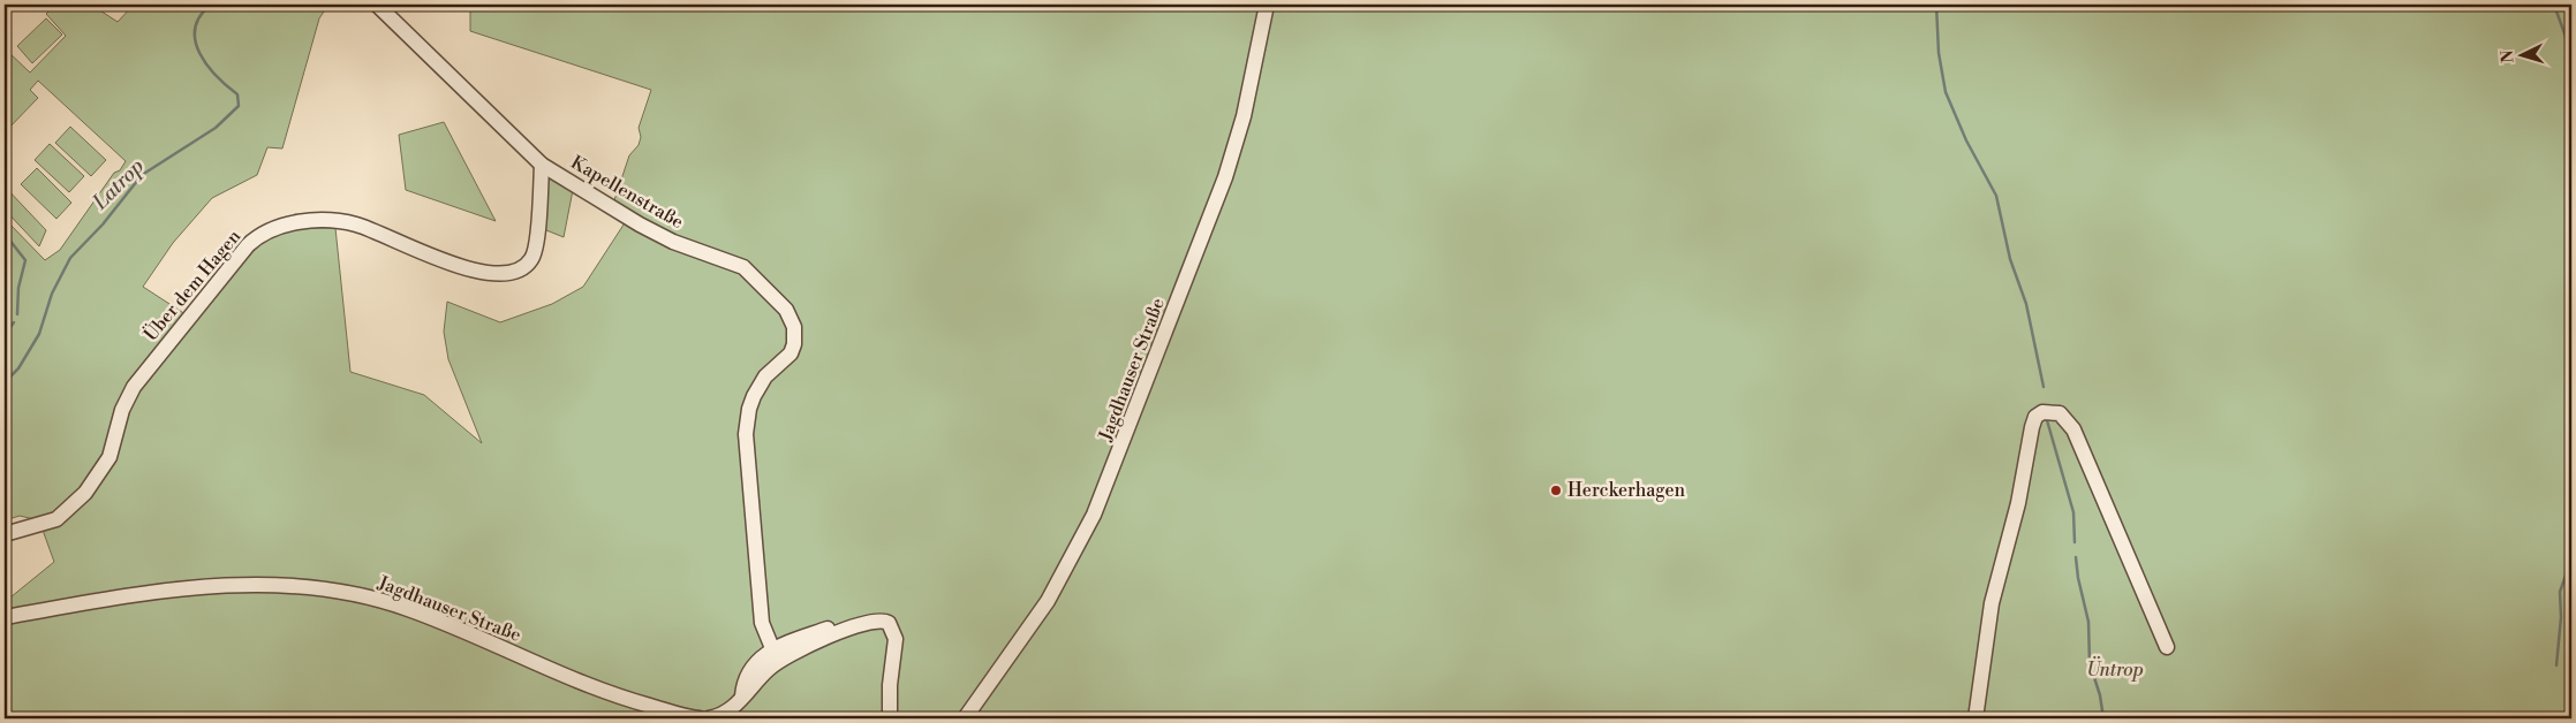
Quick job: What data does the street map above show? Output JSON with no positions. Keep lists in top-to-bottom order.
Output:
{
  "streets": {
    "street": ["Kapellenstraße", "Über dem Hagen", "Jagdhauser Straße"]
  },
  "crossings": [
    ["Kapellenstraße", "Über dem Hagen"]
  ],
  "water": ["Latrop"],
  "parks": ["Üntrop"],
  "places": ["Herckerhagen"],
  "north": "left"
}
